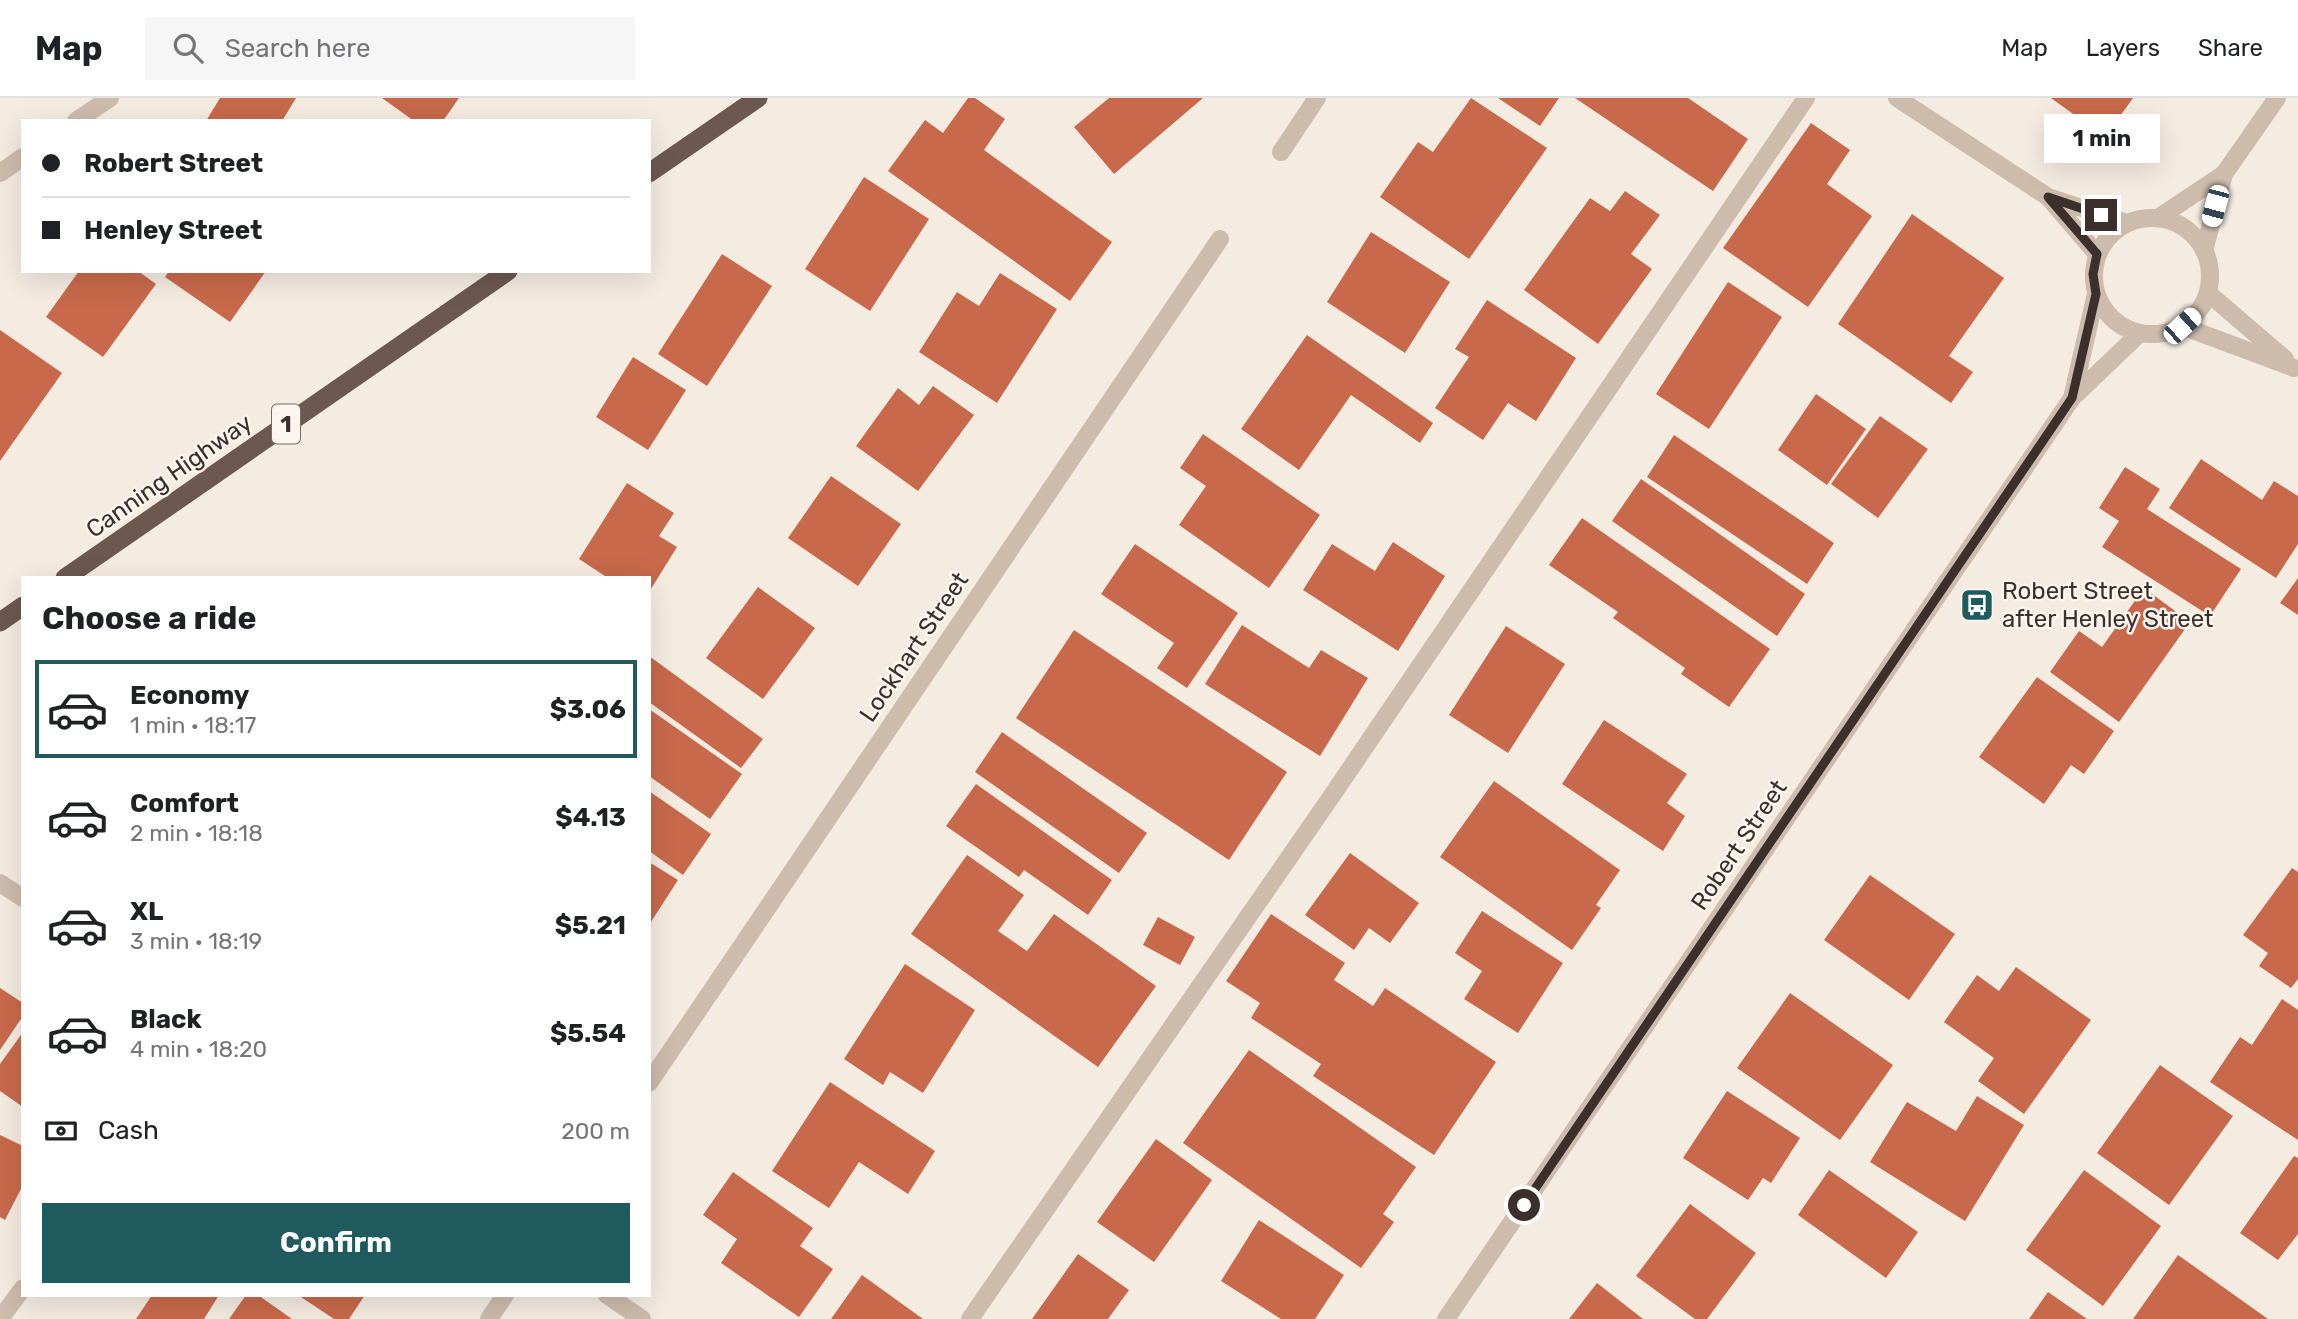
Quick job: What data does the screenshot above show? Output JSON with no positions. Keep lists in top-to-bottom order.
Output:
{
  "streets": {
    "highway": ["1", "Canning Highway"],
    "street": ["Lockhart Street", "Robert Street"]
  },
  "places": {
    "bus stop": ["Robert Street after Henley Street"]
  },
  "page": {
    "header": "Map",
    "search": "Search here",
    "nav": ["Map", "Layers", "Share"],
    "bubble": "1 min",
    "banner": ["Robert Street", "Henley Street"],
    "heading": "Choose a ride",
    "list": [
      {
        "name": "Economy",
        "note": "1 min · 18:17",
        "value": "$3.06"
      },
      {
        "name": "Comfort",
        "note": "2 min · 18:18",
        "value": "$4.13"
      },
      {
        "name": "XL",
        "note": "3 min · 18:19",
        "value": "$5.21"
      },
      {
        "name": "Black",
        "note": "4 min · 18:20",
        "value": "$5.54"
      }
    ],
    "pay": ["Cash", "200 m"],
    "buttons": "Confirm"
  }
}
